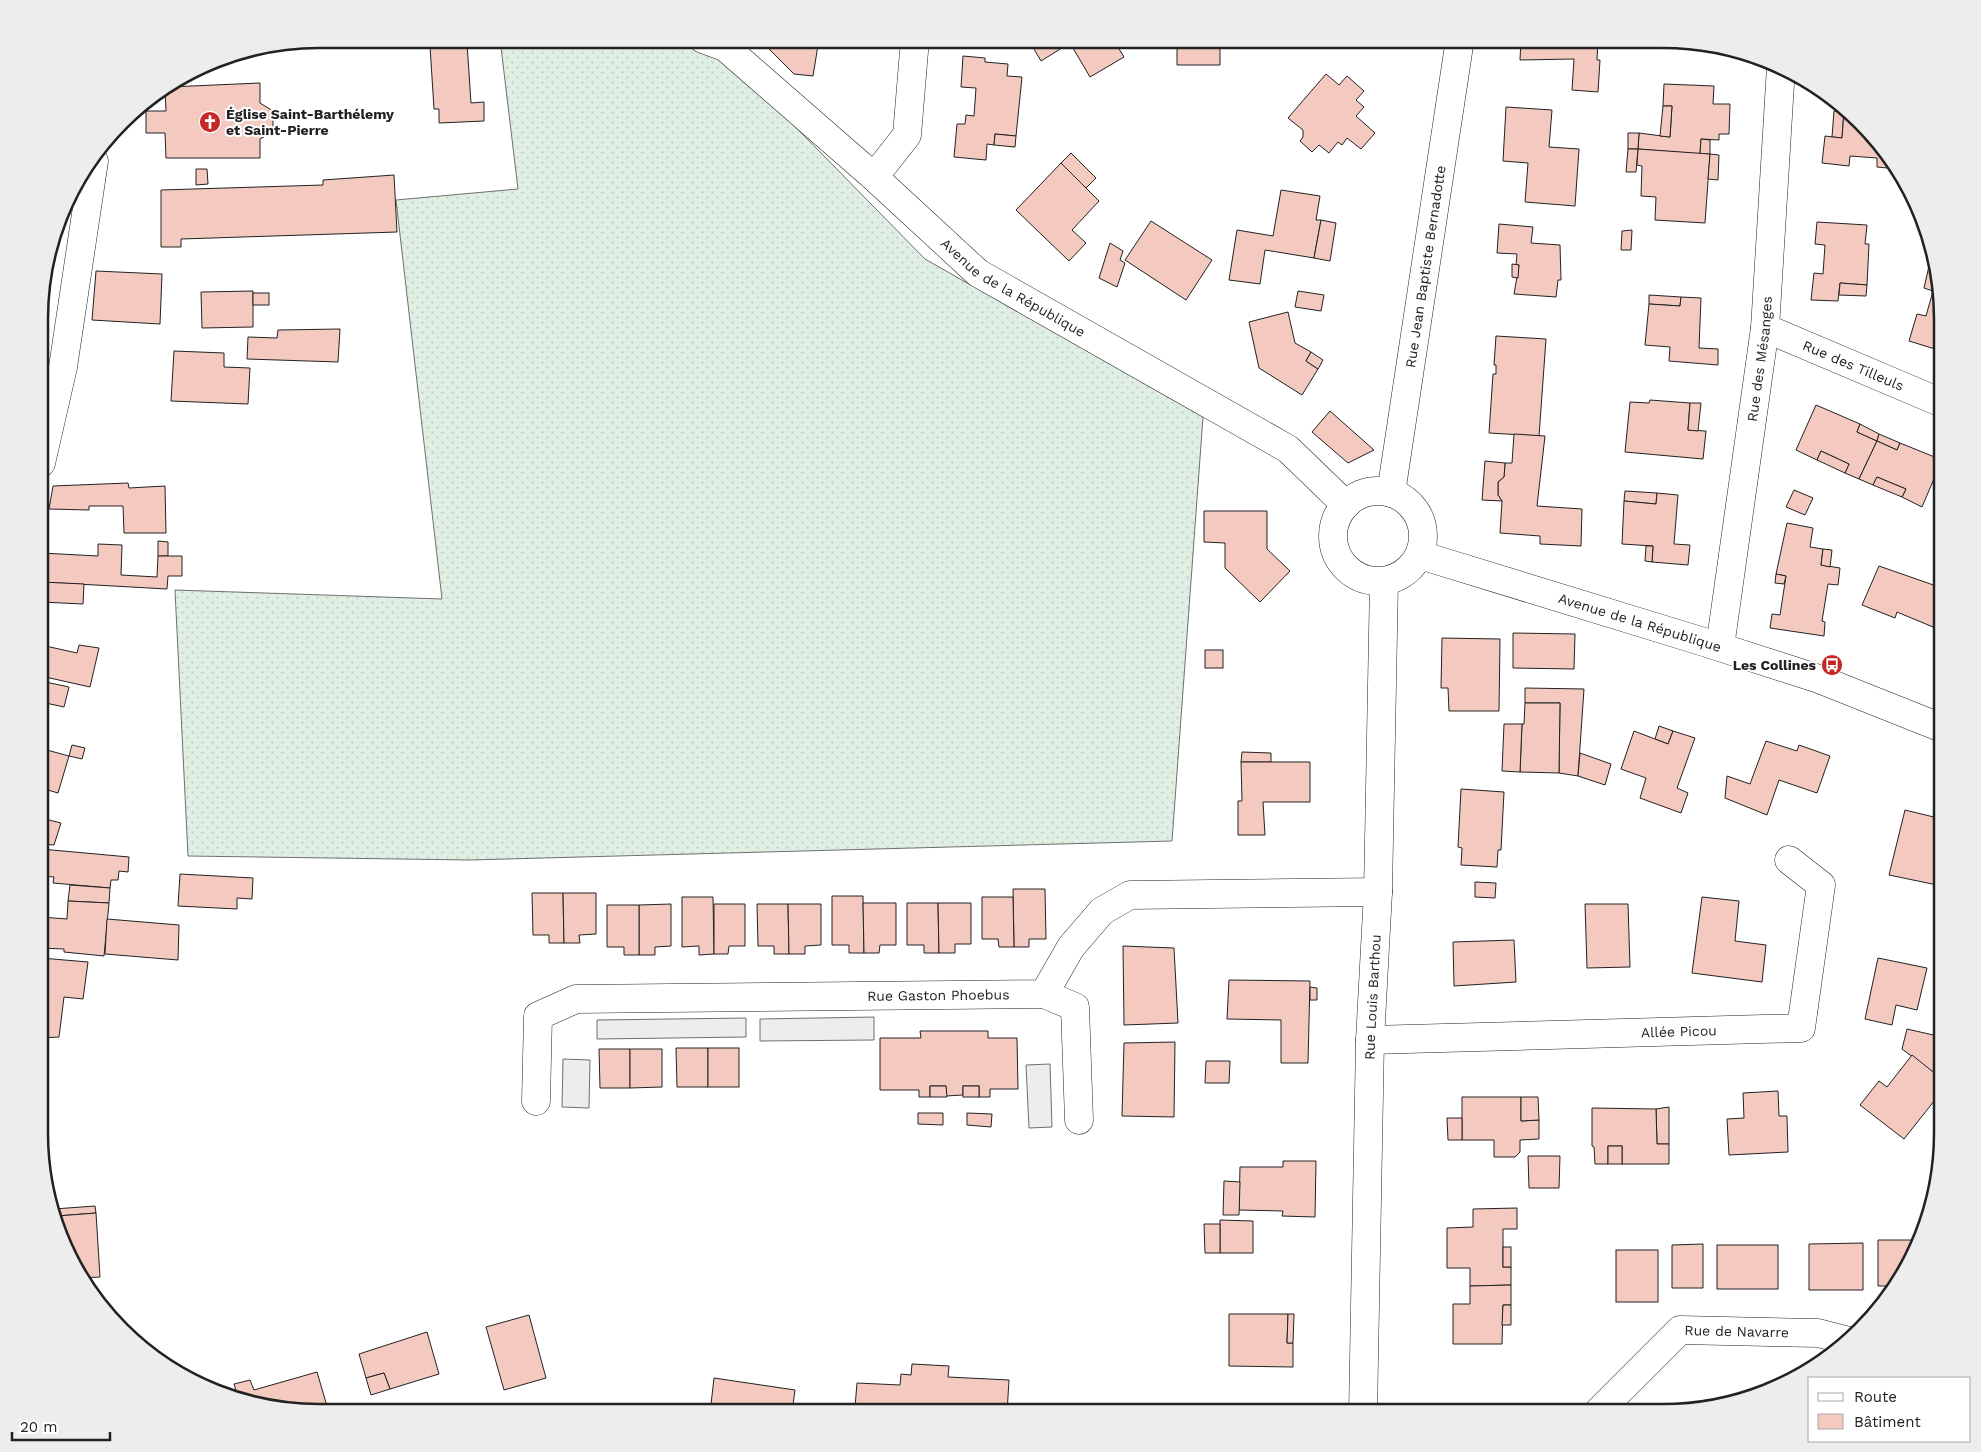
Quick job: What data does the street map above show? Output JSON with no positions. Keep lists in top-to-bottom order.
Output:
{
  "streets": {
    "street": [
      "Rue Jean Baptiste Bernadotte",
      "Avenue de la République",
      "Rue des Mésanges",
      "Rue des Tilleuls",
      "Rue Gaston Phoebus",
      "Rue Louis Barthou",
      "Allée Picou",
      "Rue de Navarre"
    ]
  },
  "crossings": [
    ["Rue Jean Baptiste Bernadotte", "Avenue de la République"],
    ["Rue Jean Baptiste Bernadotte", "Rue Louis Barthou"],
    ["Avenue de la République", "Rue des Mésanges"],
    ["Avenue de la République", "Rue Louis Barthou"],
    ["Rue des Mésanges", "Rue des Tilleuls"],
    ["Rue Louis Barthou", "Allée Picou"]
  ],
  "places": {
    "church": ["Église Saint-Barthélemy et Saint-Pierre"],
    "bus stop": ["Les Collines"]
  },
  "legend": ["Route", "Bâtiment"],
  "scale_bar": "20 m"
}
